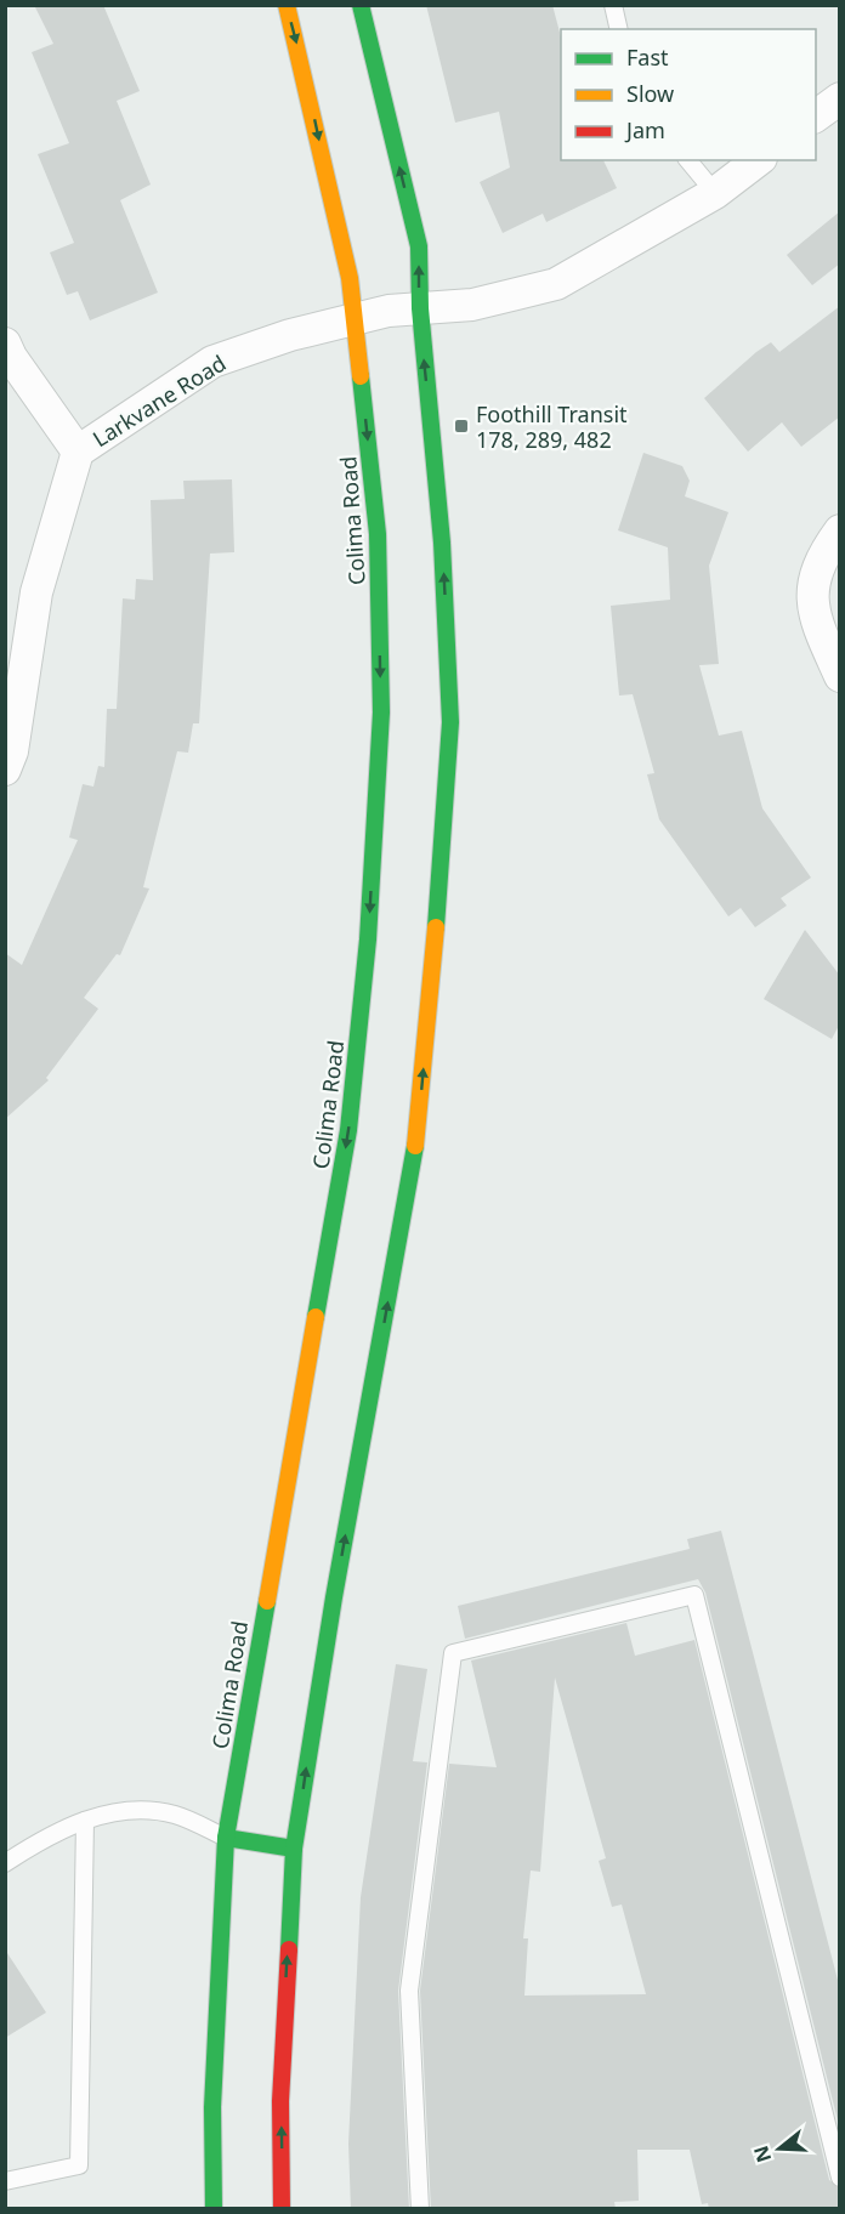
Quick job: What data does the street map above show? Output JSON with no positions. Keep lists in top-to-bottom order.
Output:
{
  "streets": {
    "main road": ["Colima Road"],
    "street": ["Larkvane Road"]
  },
  "crossings": [
    ["Larkvane Road", "Colima Road"]
  ],
  "places": {
    "transit": ["Foothill Transit 178, 289, 482"]
  },
  "legend": ["Fast", "Slow", "Jam"],
  "north": "left"
}
